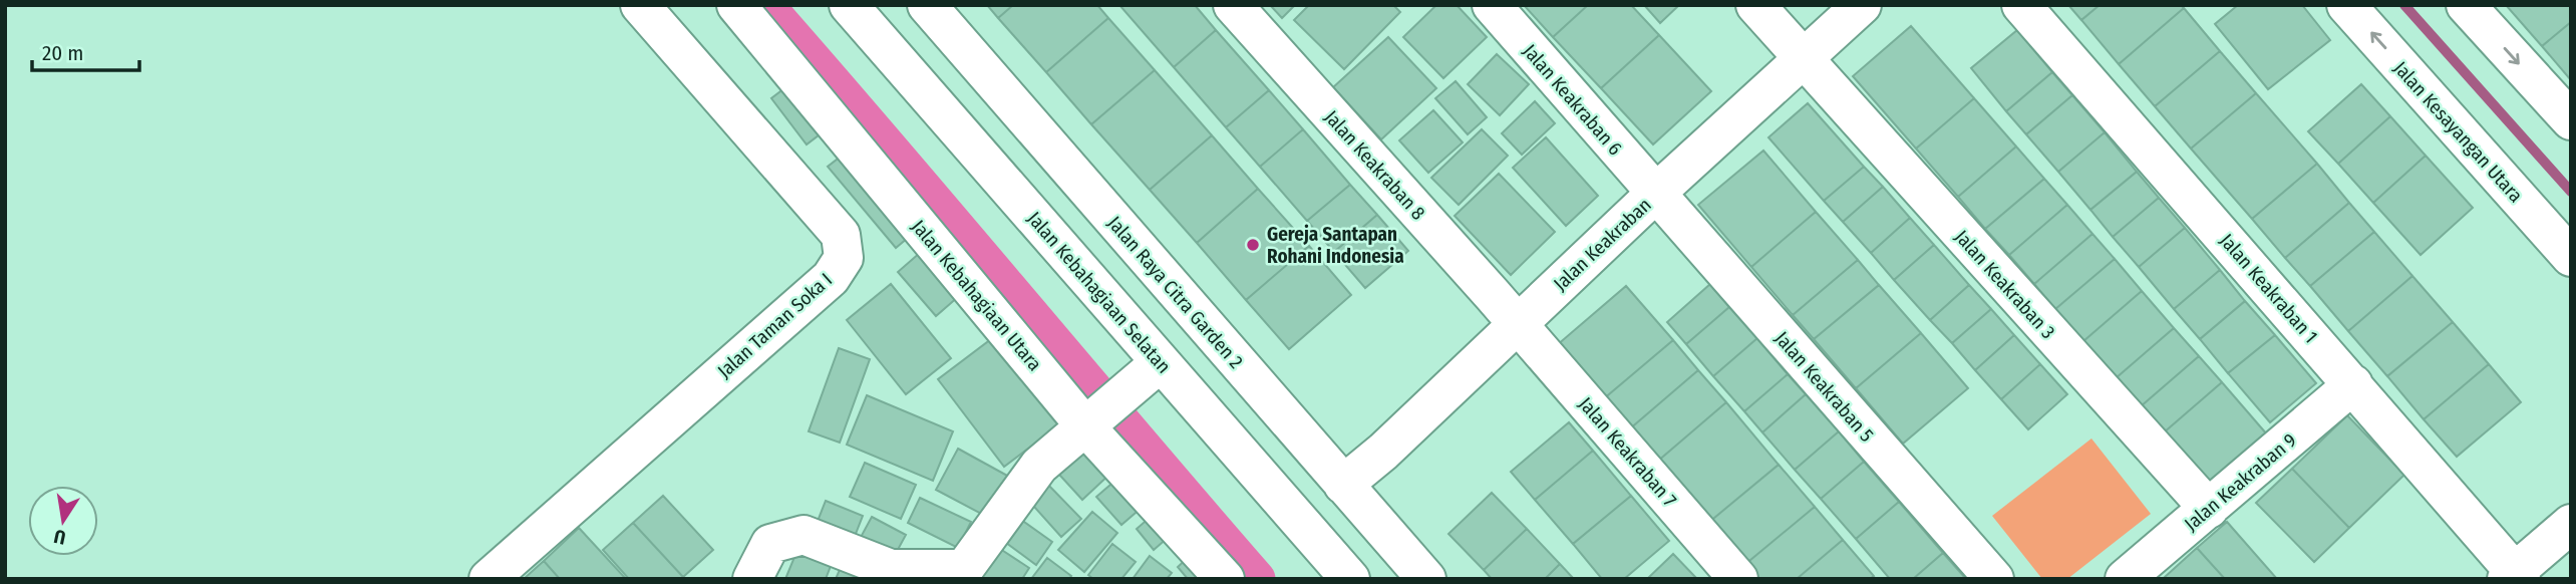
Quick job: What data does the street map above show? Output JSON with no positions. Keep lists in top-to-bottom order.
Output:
{
  "streets": {
    "street": [
      "Jalan Keakraban 6",
      "Jalan Kesayangan Utara",
      "Jalan Keakraban 8",
      "Jalan Keakraban",
      "Jalan Keakraban 3",
      "Jalan Keakraban 1",
      "Jalan Kebahagiaan Selatan",
      "Jalan Raya Citra Garden 2",
      "Jalan Kebahagiaan Utara",
      "Jalan Taman Soka I",
      "Jalan Keakraban 5",
      "Jalan Keakraban 7",
      "Jalan Keakraban 9"
    ]
  },
  "crossings": [
    ["Jalan Keakraban 6", "Jalan Keakraban"],
    ["Jalan Keakraban 6", "Jalan Keakraban 5"],
    ["Jalan Keakraban 8", "Jalan Keakraban"],
    ["Jalan Keakraban 8", "Jalan Keakraban 7"],
    ["Jalan Keakraban", "Jalan Keakraban 3"],
    ["Jalan Keakraban", "Jalan Raya Citra Garden 2"],
    ["Jalan Keakraban", "Jalan Keakraban 5"],
    ["Jalan Keakraban", "Jalan Keakraban 7"],
    ["Jalan Keakraban 3", "Jalan Keakraban 9"],
    ["Jalan Keakraban 1", "Jalan Keakraban 9"]
  ],
  "places": ["Gereja Santapan Rohani Indonesia"],
  "scale_bar": "20 m",
  "north": "bottom"
}
